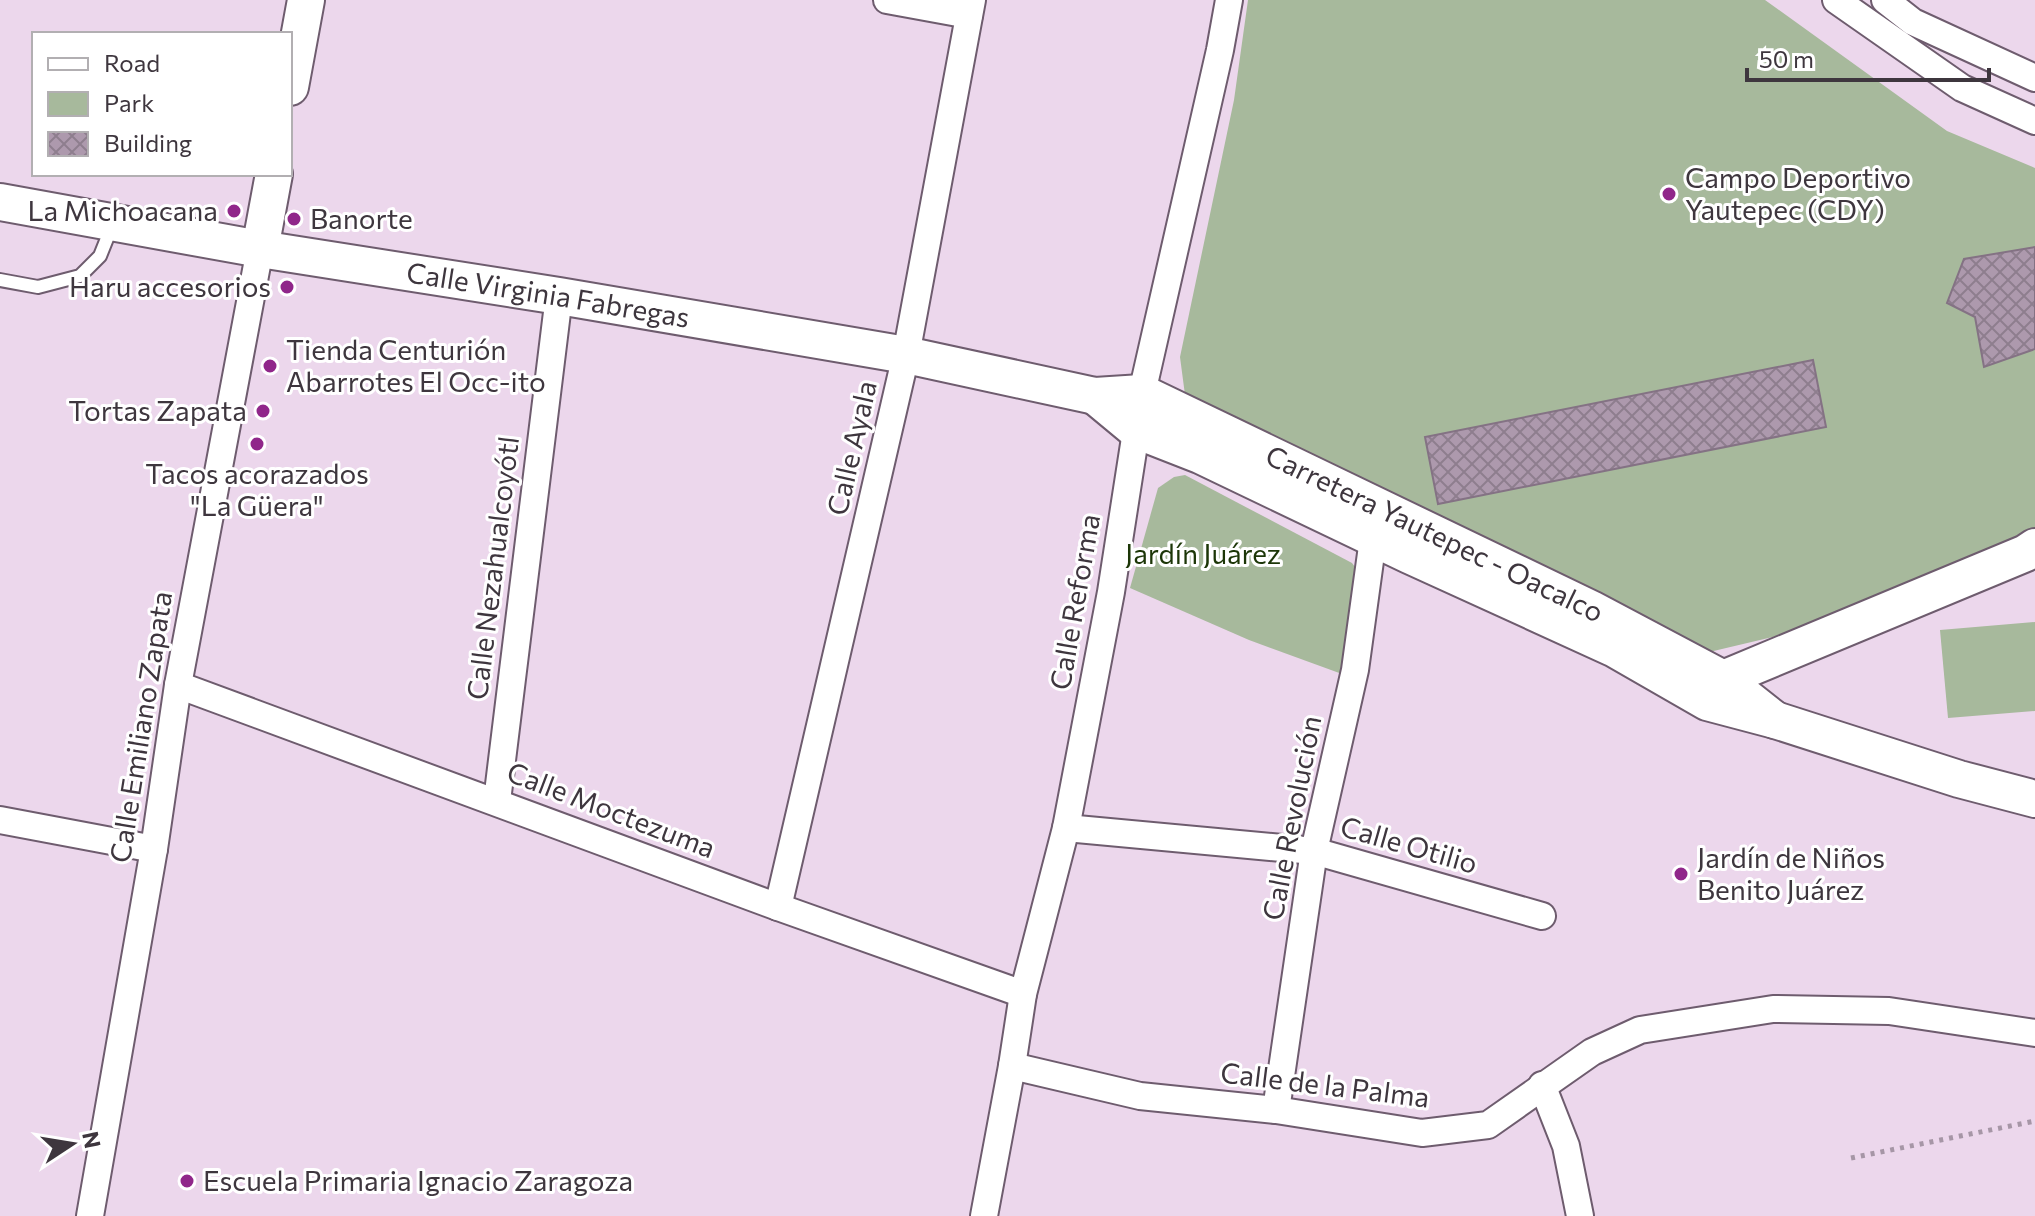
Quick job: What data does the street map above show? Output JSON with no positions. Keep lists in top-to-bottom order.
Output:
{
  "streets": {
    "main road": ["Calle Virginia Fabregas", "Carretera Yautepec - Oacalco"],
    "street": [
      "Calle Ayala",
      "Calle Nezahualcoyótl",
      "Calle Reforma",
      "Calle Emiliano Zapata",
      "Calle Moctezuma",
      "Calle Revolución",
      "Calle Otilio",
      "Calle de la Palma"
    ]
  },
  "crossings": [
    ["Calle Virginia Fabregas", "Calle Ayala"],
    ["Calle Virginia Fabregas", "Carretera Yautepec - Oacalco"],
    ["Calle Virginia Fabregas", "Calle Nezahualcoyótl"],
    ["Calle Virginia Fabregas", "Calle Reforma"],
    ["Calle Virginia Fabregas", "Calle Emiliano Zapata"],
    ["Calle Ayala", "Calle Moctezuma"],
    ["Carretera Yautepec - Oacalco", "Calle Reforma"],
    ["Carretera Yautepec - Oacalco", "Calle Revolución"],
    ["Calle Nezahualcoyótl", "Calle Moctezuma"],
    ["Calle Reforma", "Calle Moctezuma"],
    ["Calle Reforma", "Calle Otilio"],
    ["Calle Reforma", "Calle de la Palma"],
    ["Calle Emiliano Zapata", "Calle Moctezuma"],
    ["Calle Revolución", "Calle Otilio"],
    ["Calle Revolución", "Calle de la Palma"]
  ],
  "parks": ["Jardín Juárez"],
  "places": [
    "Campo Deportivo Yautepec (CDY)",
    "La Michoacana",
    "Banorte",
    "Haru accesorios",
    "Tienda Centurión Abarrotes El Occ-ito",
    "Tortas Zapata",
    "Tacos acorazados \"La Güera\"",
    "Jardín de Niños Benito Juárez",
    "Escuela Primaria Ignacio Zaragoza"
  ],
  "legend": ["Road", "Park", "Building"],
  "scale_bar": "50 m",
  "north": "right"
}
